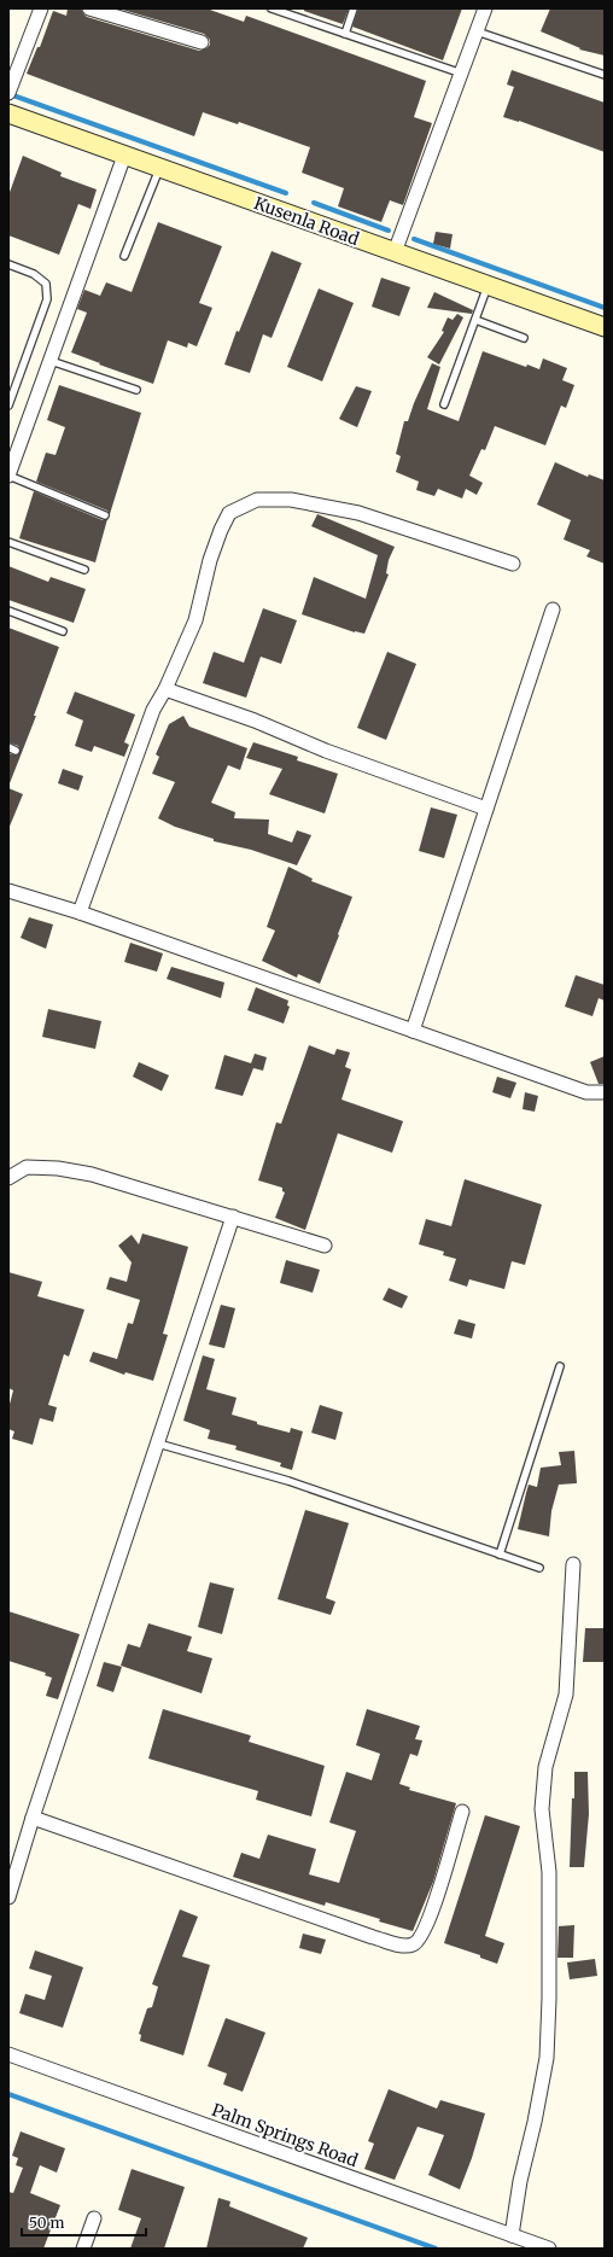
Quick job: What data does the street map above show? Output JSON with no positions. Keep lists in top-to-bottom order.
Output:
{
  "streets": {
    "main road": ["Kusenla Road"],
    "street": ["Palm Springs Road"]
  },
  "scale_bar": "50 m"
}
